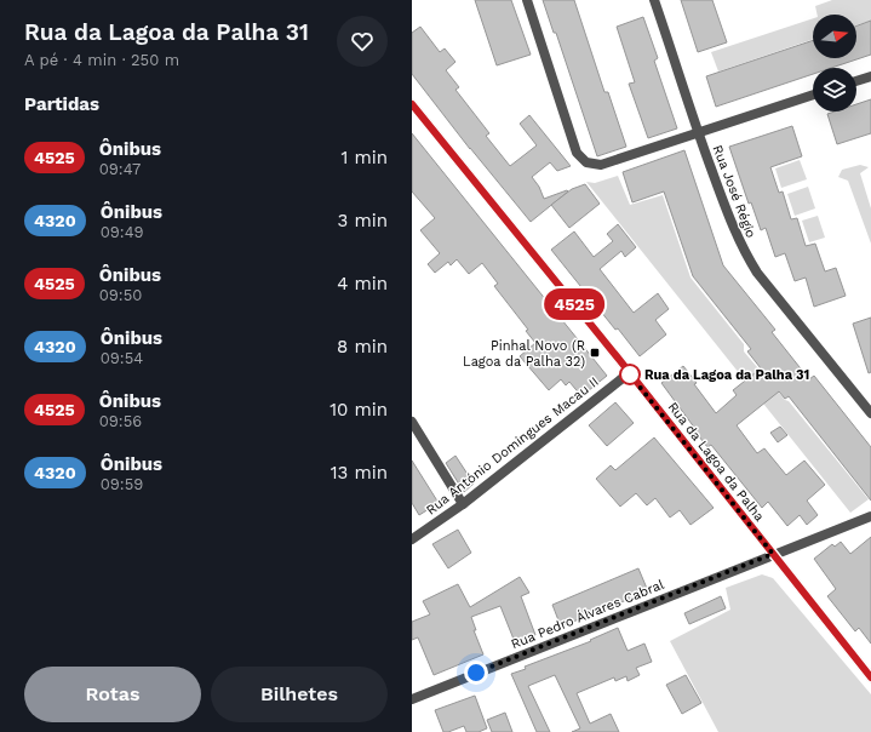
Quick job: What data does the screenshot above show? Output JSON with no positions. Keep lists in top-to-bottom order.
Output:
{
  "streets": {
    "street": [
      "Rua José Régio",
      "Rua António Domingues Macau II",
      "Rua da Lagoa da Palha",
      "Rua Pedro Álvares Cabral"
    ]
  },
  "crossings": [
    ["Rua António Domingues Macau II", "Rua da Lagoa da Palha"],
    ["Rua da Lagoa da Palha", "Rua Pedro Álvares Cabral"]
  ],
  "places": {
    "transit": ["Pinhal Novo (R Lagoa da Palha 32)"],
    "other": ["Rua da Lagoa da Palha 31"]
  },
  "lines": ["bus line 4525"],
  "north": "right",
  "page": {
    "heading": [
      ["Rua da Lagoa da Palha 31", "A pé · 4 min · 250 m"],
      "Partidas"
    ],
    "on_map": "4525",
    "list": [
      {
        "mark": "4525",
        "name": "Ônibus",
        "note": "09:47",
        "value": "1 min"
      },
      {
        "mark": "4320",
        "name": "Ônibus",
        "note": "09:49",
        "value": "3 min"
      },
      {
        "mark": "4525",
        "name": "Ônibus",
        "note": "09:50",
        "value": "4 min"
      },
      {
        "mark": "4320",
        "name": "Ônibus",
        "note": "09:54",
        "value": "8 min"
      },
      {
        "mark": "4525",
        "name": "Ônibus",
        "note": "09:56",
        "value": "10 min"
      },
      {
        "mark": "4320",
        "name": "Ônibus",
        "note": "09:59",
        "value": "13 min"
      }
    ],
    "buttons": ["Rotas", "Bilhetes"]
  }
}
